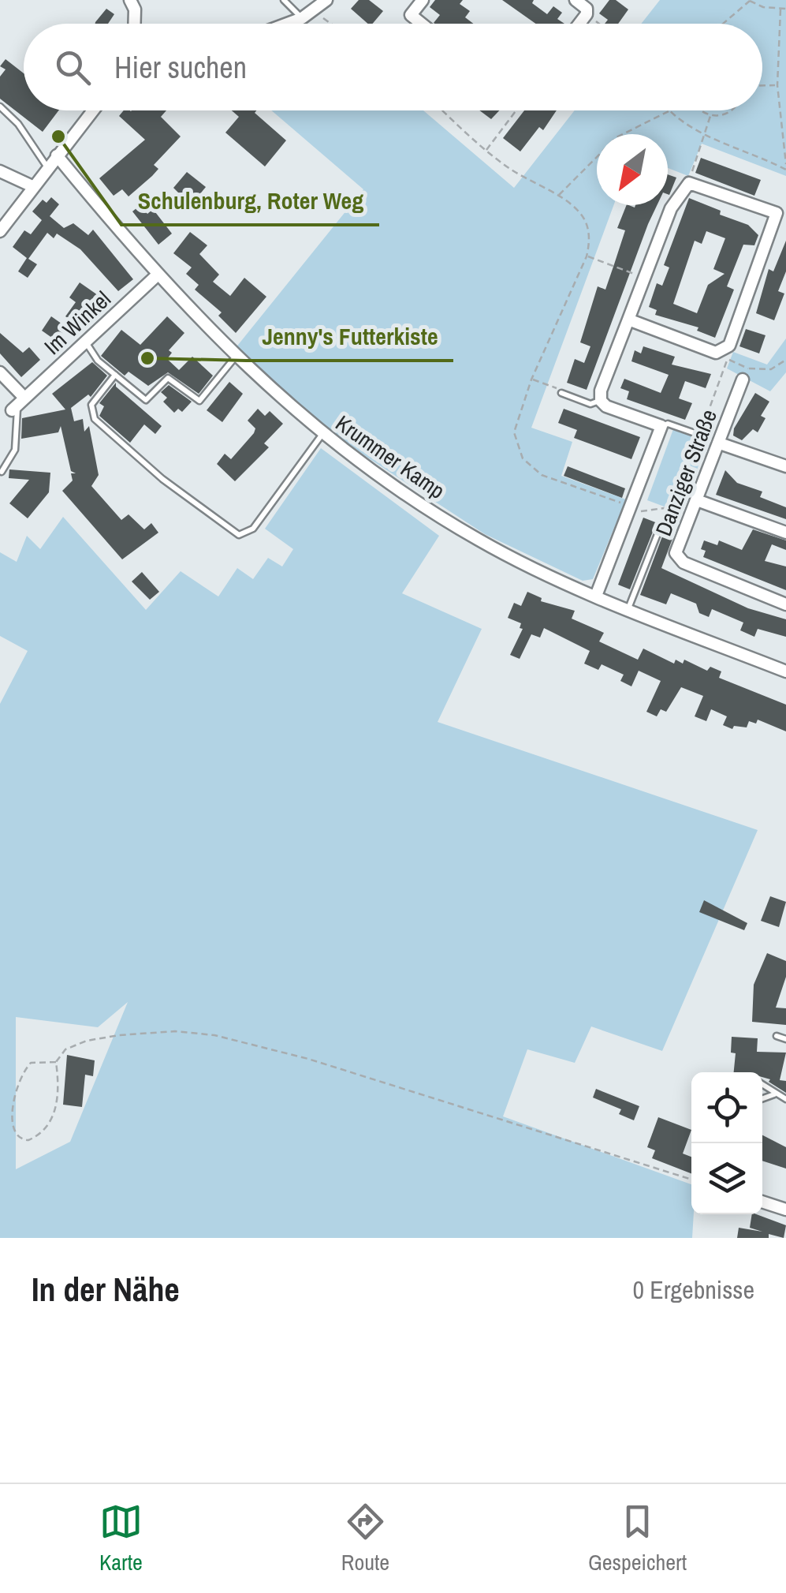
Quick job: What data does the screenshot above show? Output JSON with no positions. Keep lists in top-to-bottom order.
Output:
{
  "streets": {
    "street": ["Im Winkel", "Krummer Kamp", "Danziger Straße"]
  },
  "crossings": [
    ["Im Winkel", "Krummer Kamp"]
  ],
  "places": ["Schulenburg, Roter Weg", "Jenny's Futterkiste"],
  "north": "bottom left",
  "page": {
    "search": "Hier suchen",
    "heading": ["In der Nähe", "0 Ergebnisse"],
    "nav": ["Karte", "Route", "Gespeichert"]
  }
}
